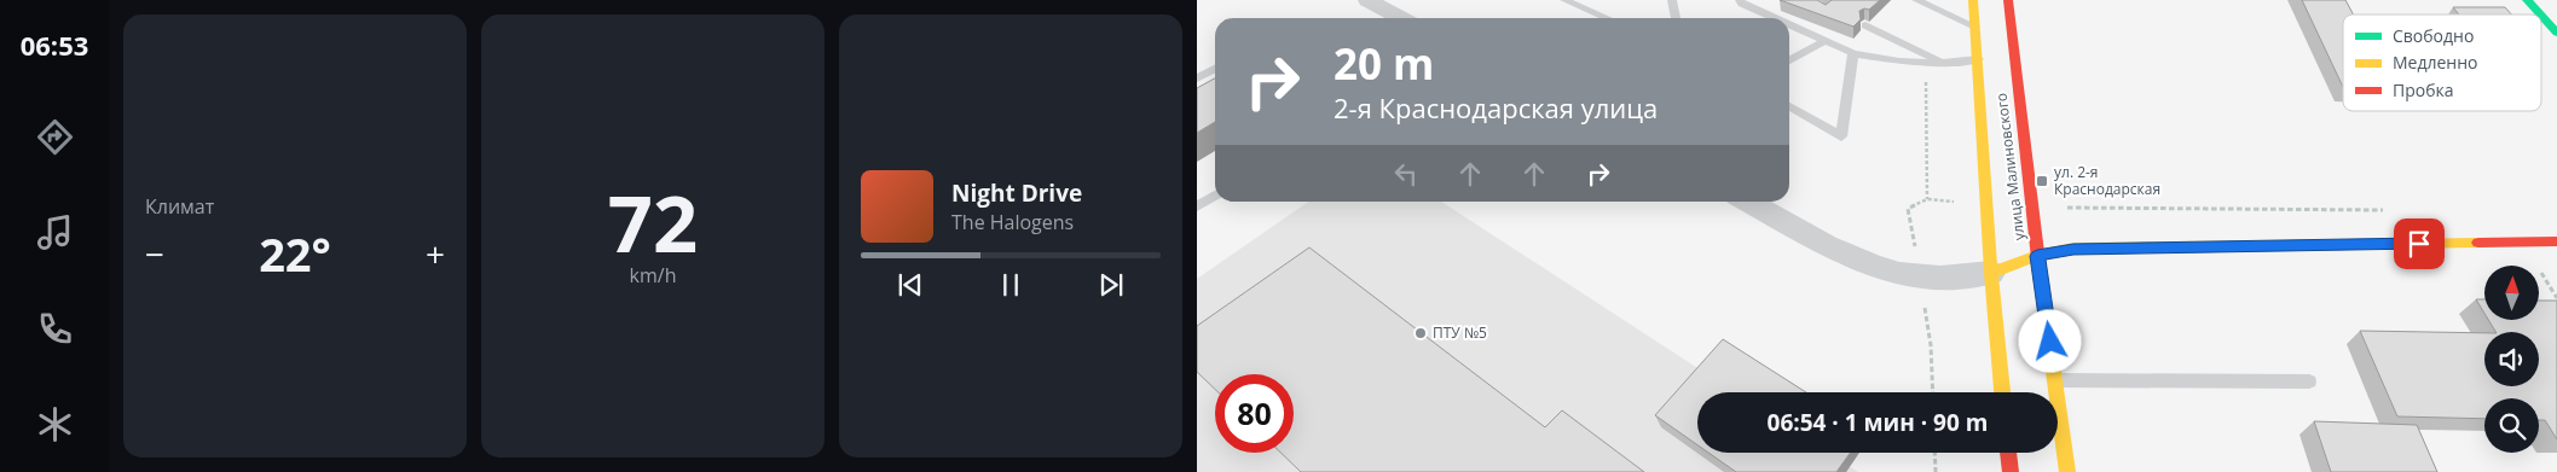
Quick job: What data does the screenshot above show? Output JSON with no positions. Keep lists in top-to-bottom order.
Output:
{
  "streets": {
    "main road": ["улица Малиновского"]
  },
  "places": {
    "transit": ["ул. 2-я Краснодарская"],
    "other": ["ПТУ №5"]
  },
  "legend": ["Свободно", "Медленно", "Пробка"],
  "north": "top",
  "page": {
    "tabs": "06:53",
    "tile": [
      "Климат",
      ["72", "km/h"]
    ],
    "turn": ["20 m", "2-я Краснодарская улица"],
    "song": ["Night Drive", "The Halogens"],
    "heat": ["−", "22°", "+"],
    "limit": "80",
    "trip": "06:54 · 1 мин · 90 m"
  }
}
